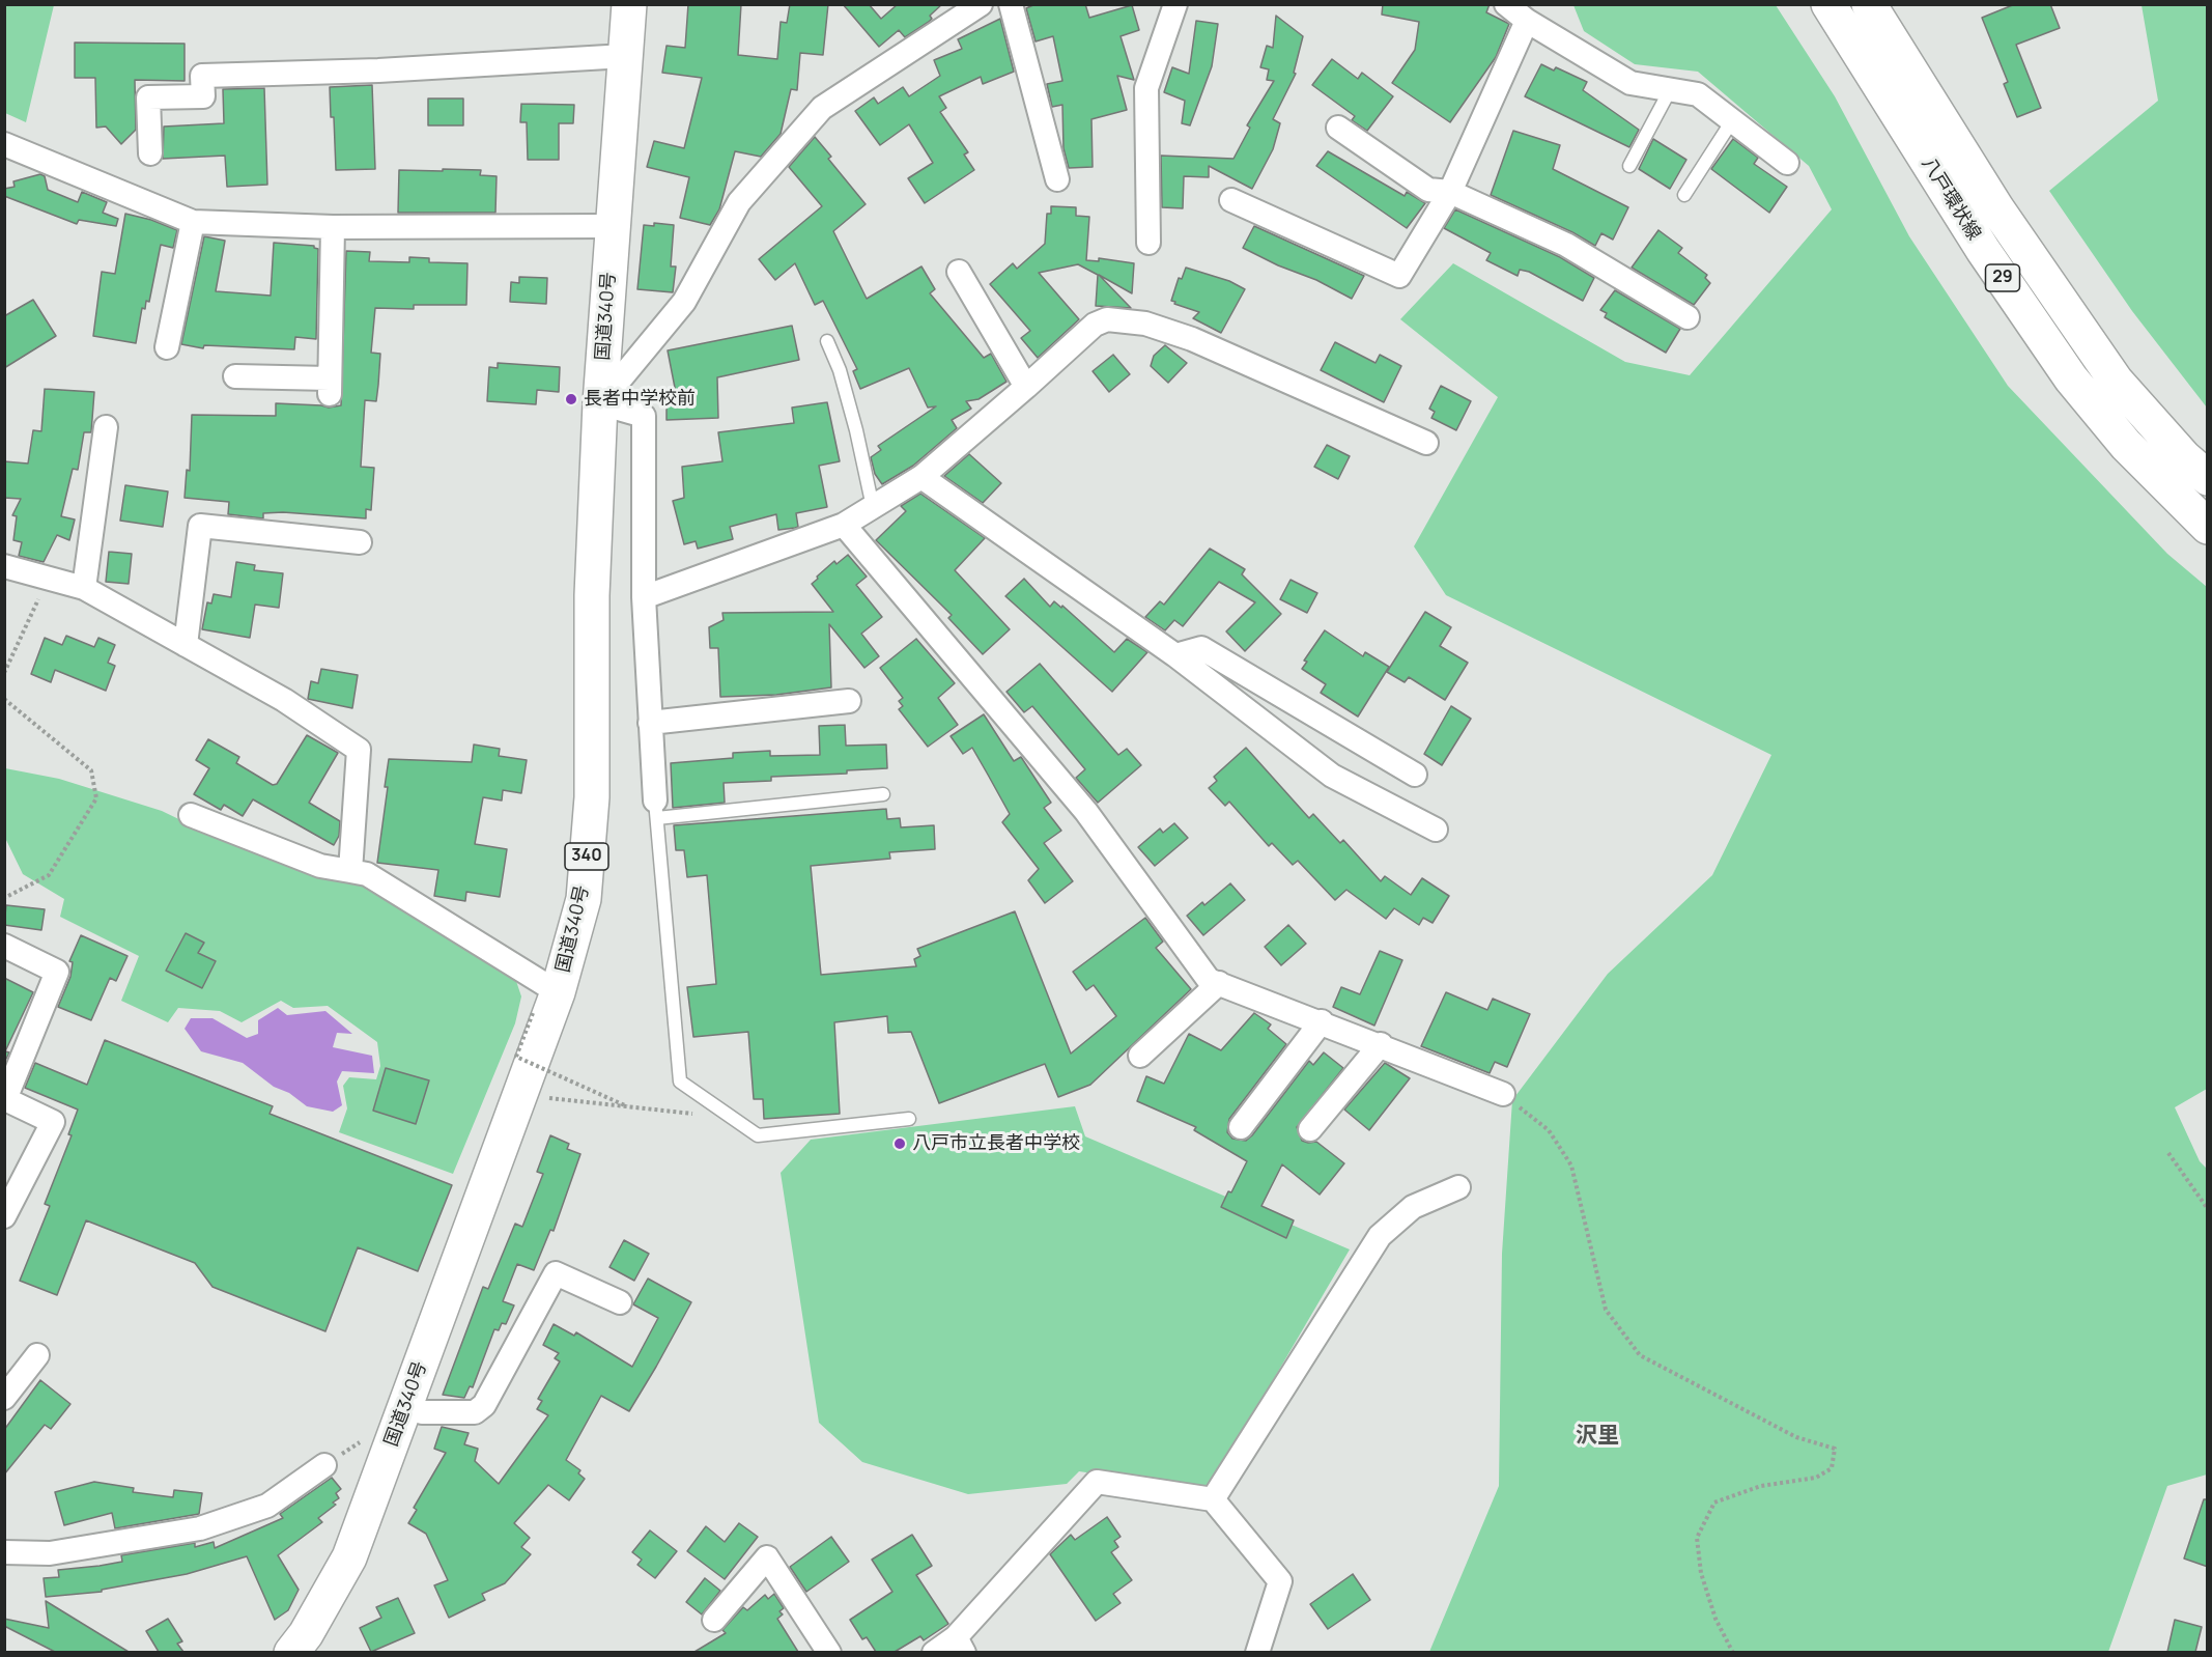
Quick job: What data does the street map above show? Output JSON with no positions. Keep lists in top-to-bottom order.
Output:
{
  "streets": {
    "main road": [
      "八戸環状線",
      "29",
      "国道340号",
      "340"
    ]
  },
  "districts": ["沢里"],
  "places": ["長者中学校前", "八戸市立長者中学校"]
}
